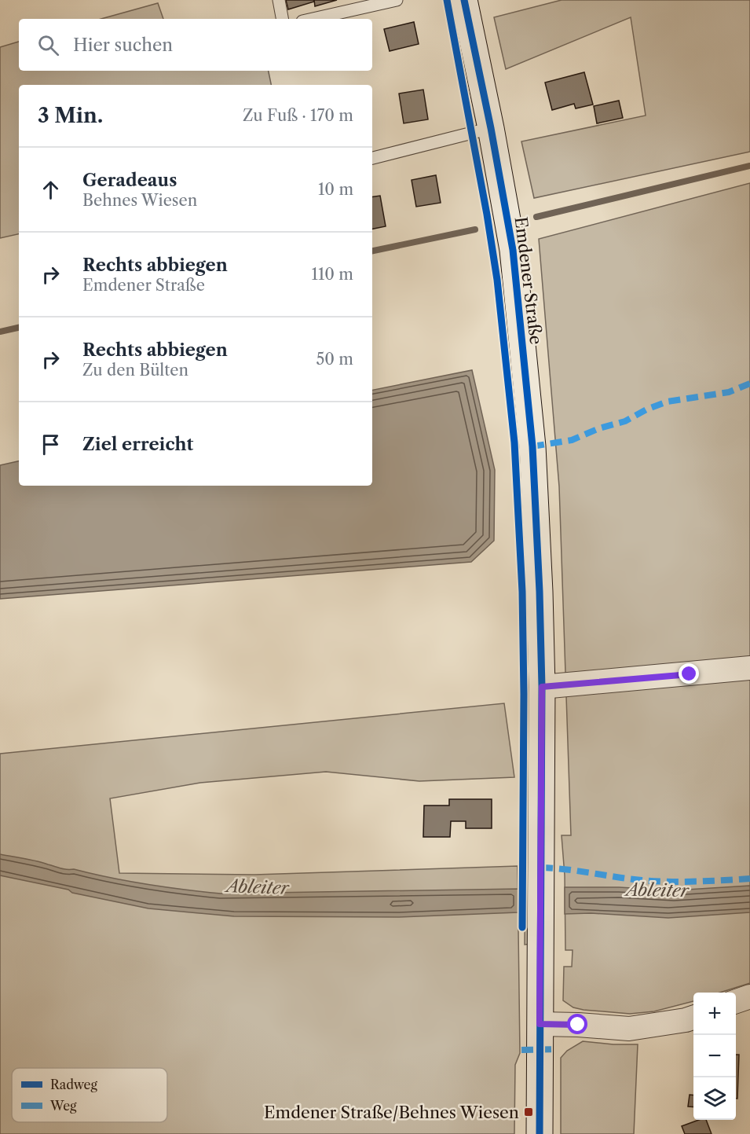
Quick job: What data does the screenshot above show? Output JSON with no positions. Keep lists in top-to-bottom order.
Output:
{
  "streets": {
    "street": ["Emdener Straße"]
  },
  "water": ["Ableiter"],
  "places": {
    "transit": ["Emdener Straße/Behnes Wiesen"]
  },
  "legend": ["Radweg", "Weg"],
  "page": {
    "search": "Hier suchen",
    "heading": ["3 Min.", "Zu Fuß · 170 m"],
    "list": [
      ["Geradeaus", "Behnes Wiesen", "10 m"],
      ["Rechts abbiegen", "Emdener Straße", "110 m"],
      ["Rechts abbiegen", "Zu den Bülten", "50 m"],
      "Ziel erreicht"
    ],
    "map_buttons": ["+", "−"]
  }
}
